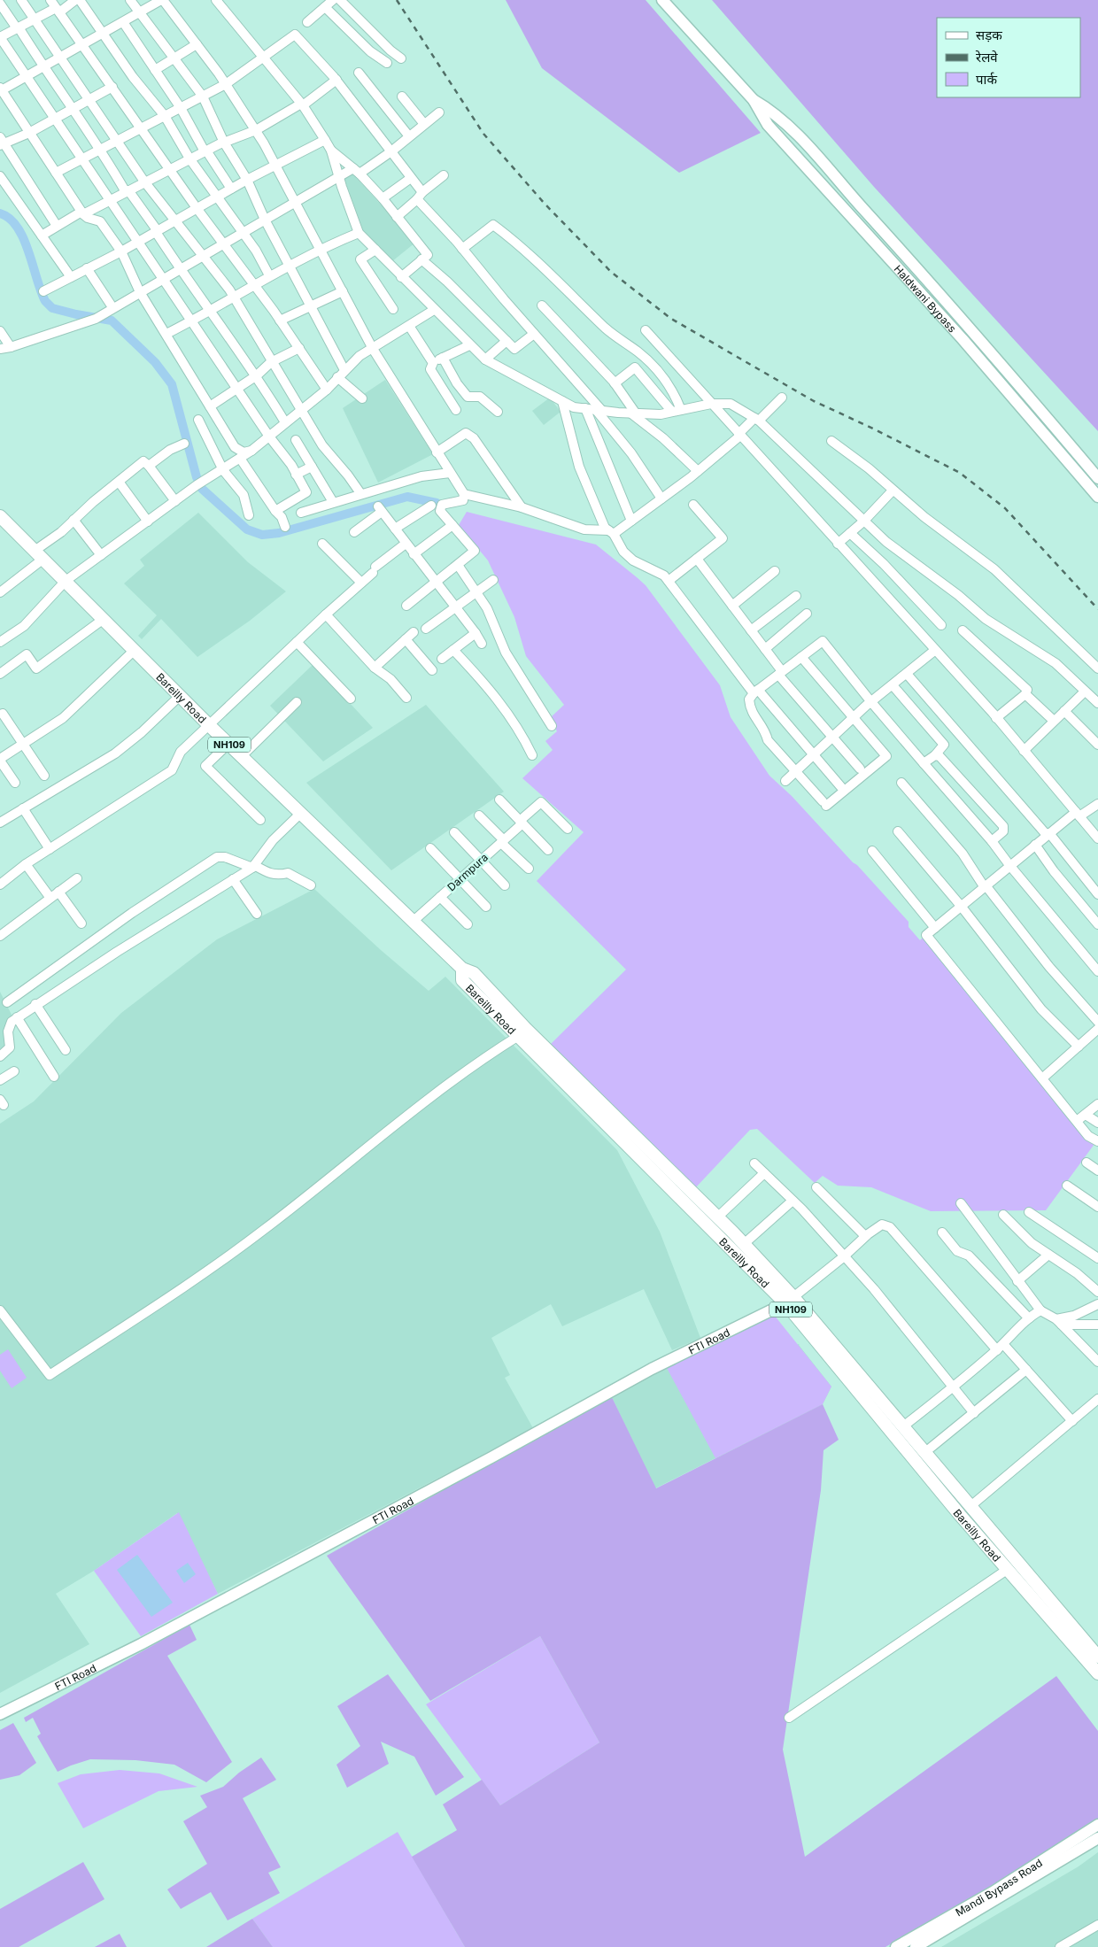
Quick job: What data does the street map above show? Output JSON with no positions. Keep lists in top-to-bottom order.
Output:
{
  "streets": {
    "highway": ["Bareilly Road", "NH109"],
    "main road": ["Haldwani Bypass", "FTI Road", "Mandi Bypass Road"],
    "street": ["Darmpura"]
  },
  "crossings": [
    ["Bareilly Road", "Darmpura"],
    ["Bareilly Road", "FTI Road"]
  ],
  "legend": ["सड़क", "रेलवे", "पार्क"]
}
